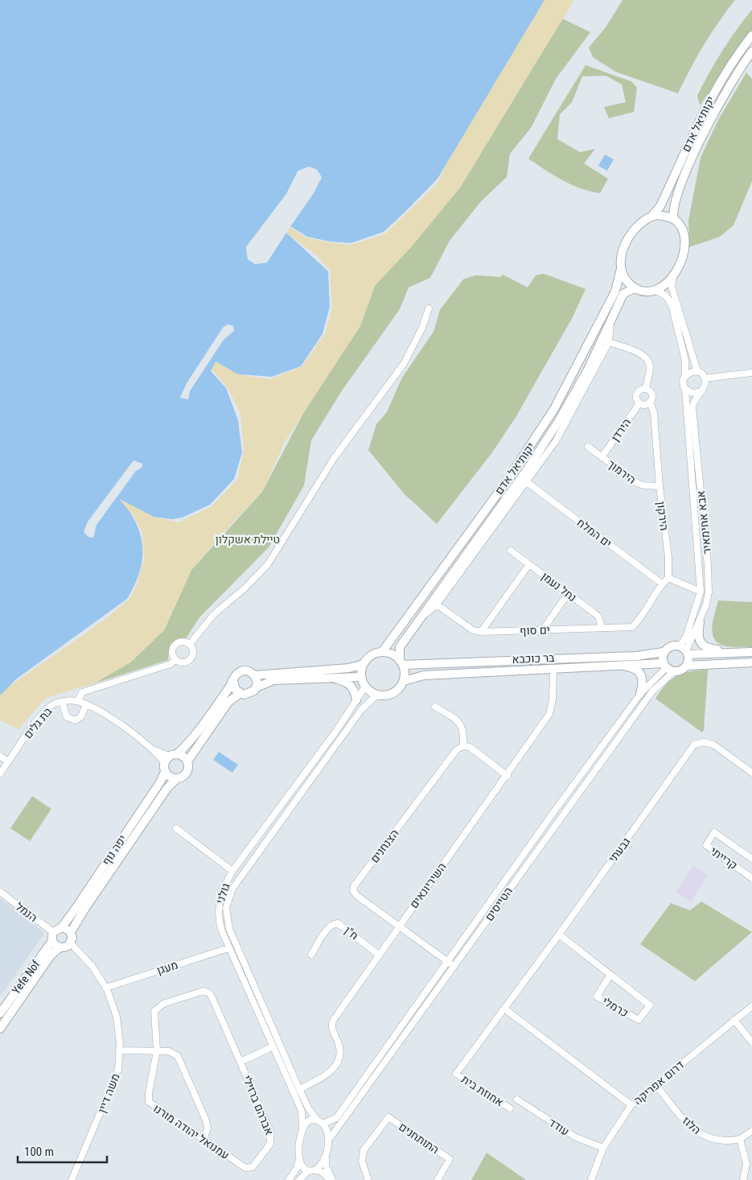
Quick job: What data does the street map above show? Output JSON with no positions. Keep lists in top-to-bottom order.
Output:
{
  "streets": {
    "main road": [
      "יקותיאל אדם",
      "בר כוכבא",
      "יפה נוף",
      "Yefe Nof"
    ],
    "street": [
      "הירדן",
      "הירמוך",
      "הירקון",
      "אבא אחימאיר",
      "ים המלח",
      "נחל נעמן",
      "ים סוף",
      "בת גלים",
      "הצנחנים",
      "גבעתי",
      "קרייתי",
      "השיריונאים",
      "גולני",
      "הטייסים",
      "הנמל",
      "ח\"ן",
      "מעגן",
      "כרמלי",
      "דרום אפריקה",
      "אחוזת בית",
      "משה דיין",
      "אברהם ברזילי",
      "הלוז",
      "עודד",
      "עמנואל יהודה מורנו",
      "התותחנים"
    ]
  },
  "crossings": [
    ["יקותיאל אדם", "בר כוכבא"],
    ["יקותיאל אדם", "גולני"],
    ["הירדן", "הירמוך"],
    ["הירדן", "הירקון"],
    ["הירמוך", "הירקון"],
    ["אבא אחימאיר", "בר כוכבא"],
    ["אבא אחימאיר", "הטייסים"],
    ["ים המלח", "ים סוף"],
    ["נחל נעמן", "ים סוף"],
    ["בר כוכבא", "השיריונאים"],
    ["בר כוכבא", "גולני"],
    ["בר כוכבא", "הטייסים"],
    ["בת גלים", "יפה נוף"],
    ["הצנחנים", "השיריונאים"],
    ["הצנחנים", "הטייסים"],
    ["יפה נוף", "הנמל"],
    ["יפה נוף", "Yefe Nof"],
    ["יפה נוף", "משה דיין"],
    ["גבעתי", "כרמלי"],
    ["גבעתי", "אחוזת בית"],
    ["השיריונאים", "גולני"],
    ["השיריונאים", "ח\"ן"],
    ["גולני", "הטייסים"],
    ["גולני", "מעגן"],
    ["גולני", "אברהם ברזילי"],
    ["הנמל", "Yefe Nof"],
    ["הנמל", "משה דיין"],
    ["מעגן", "משה דיין"],
    ["Yefe Nof", "משה דיין"],
    ["דרום אפריקה", "הלוז"],
    ["דרום אפריקה", "עודד"],
    ["אברהם ברזילי", "עמנואל יהודה מורנו"]
  ],
  "parks": ["טיילת אשקלון"],
  "scale_bar": "100 m"
}
